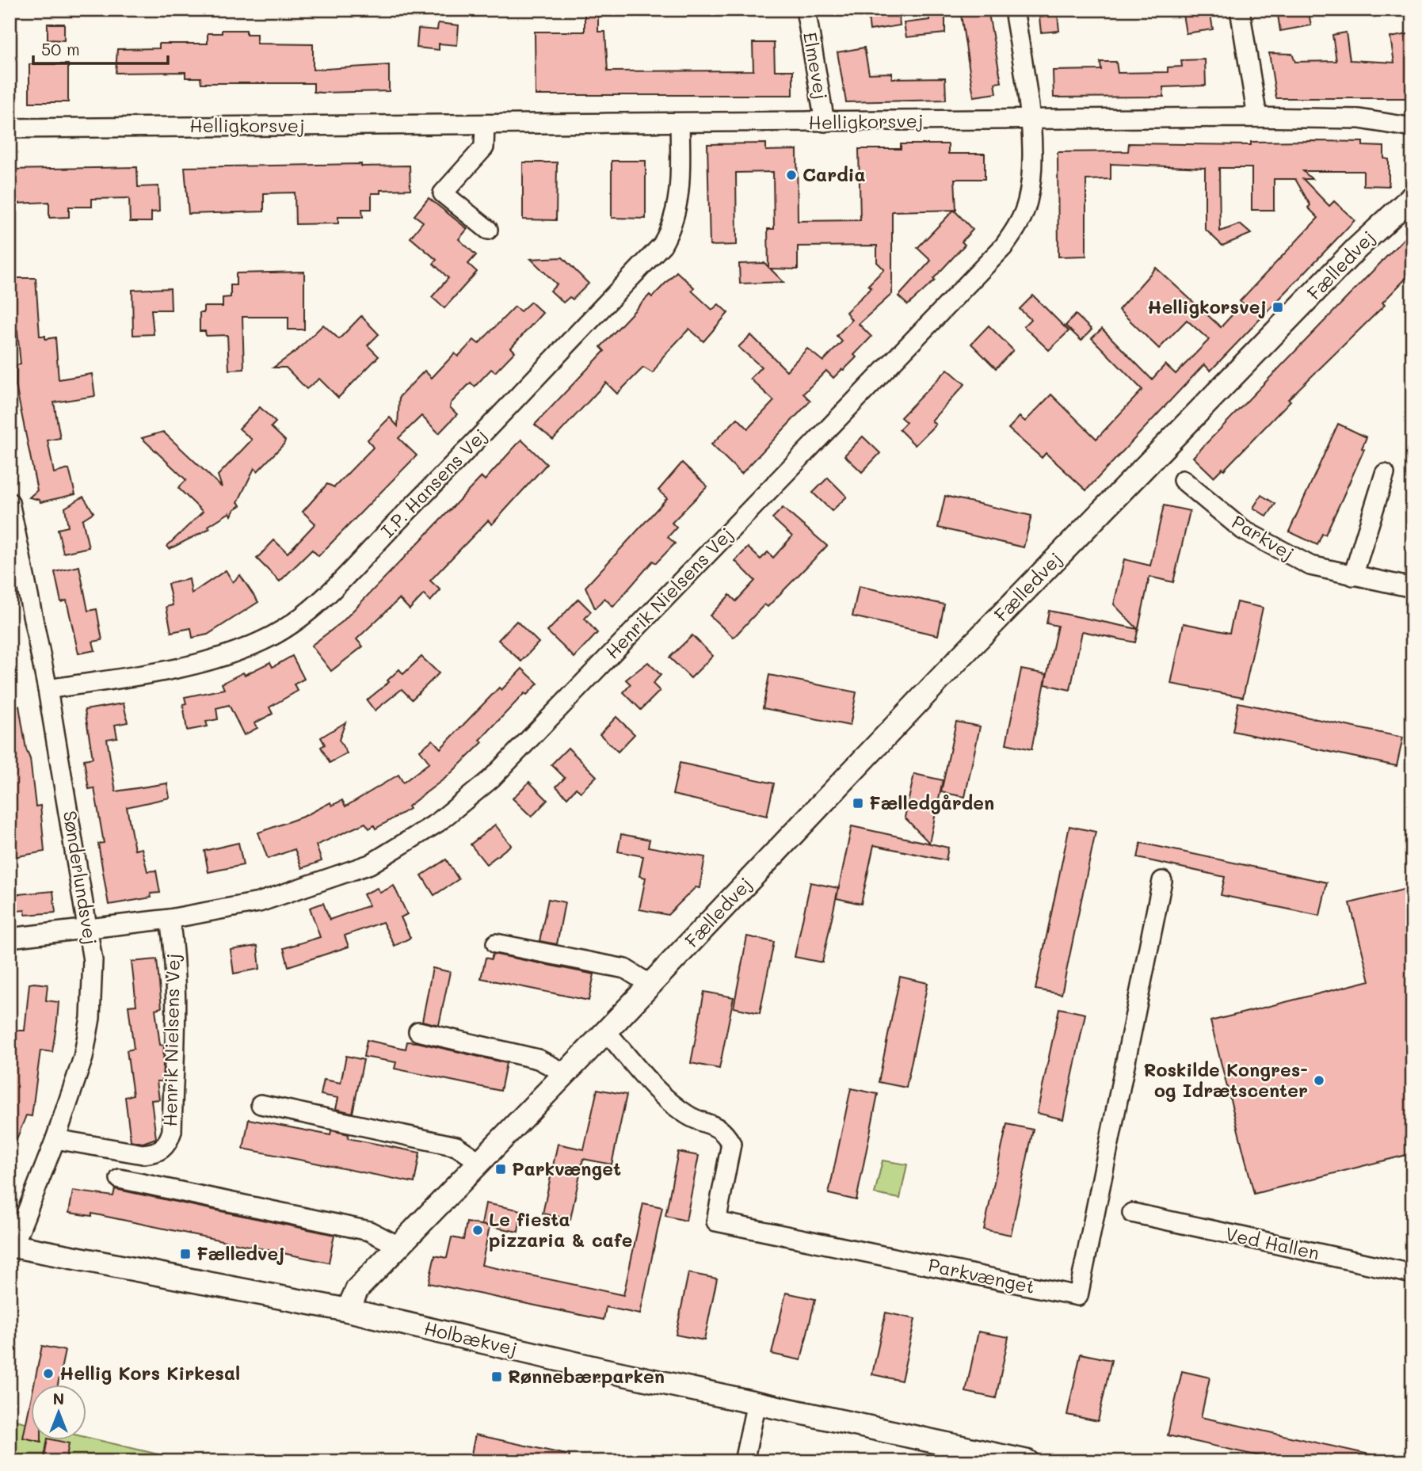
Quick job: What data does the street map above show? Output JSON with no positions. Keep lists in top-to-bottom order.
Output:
{
  "streets": {
    "street": [
      "Elmevej",
      "Helligkorsvej",
      "Fælledvej",
      "I.P. Hansens Vej",
      "Parkvej",
      "Henrik Nielsens Vej",
      "Sønderlundsvej",
      "Ved Hallen",
      "Parkvænget",
      "Holbækvej"
    ]
  },
  "crossings": [
    ["Elmevej", "Helligkorsvej"],
    ["Helligkorsvej", "I.P. Hansens Vej"],
    ["Helligkorsvej", "Henrik Nielsens Vej"],
    ["Fælledvej", "Parkvænget"],
    ["Fælledvej", "Holbækvej"],
    ["I.P. Hansens Vej", "Sønderlundsvej"],
    ["Henrik Nielsens Vej", "Sønderlundsvej"],
    ["Sønderlundsvej", "Holbækvej"]
  ],
  "places": {
    "other": [
      "Cardia",
      "Roskilde Kongres- og Idrætscenter",
      "Le fiesta pizzaria & cafe",
      "Hellig Kors Kirkesal"
    ],
    "transit": [
      "Helligkorsvej",
      "Fælledgården",
      "Parkvænget",
      "Fælledvej",
      "Rønnebærparken"
    ]
  },
  "scale_bar": "50 m",
  "north": "top"
}
